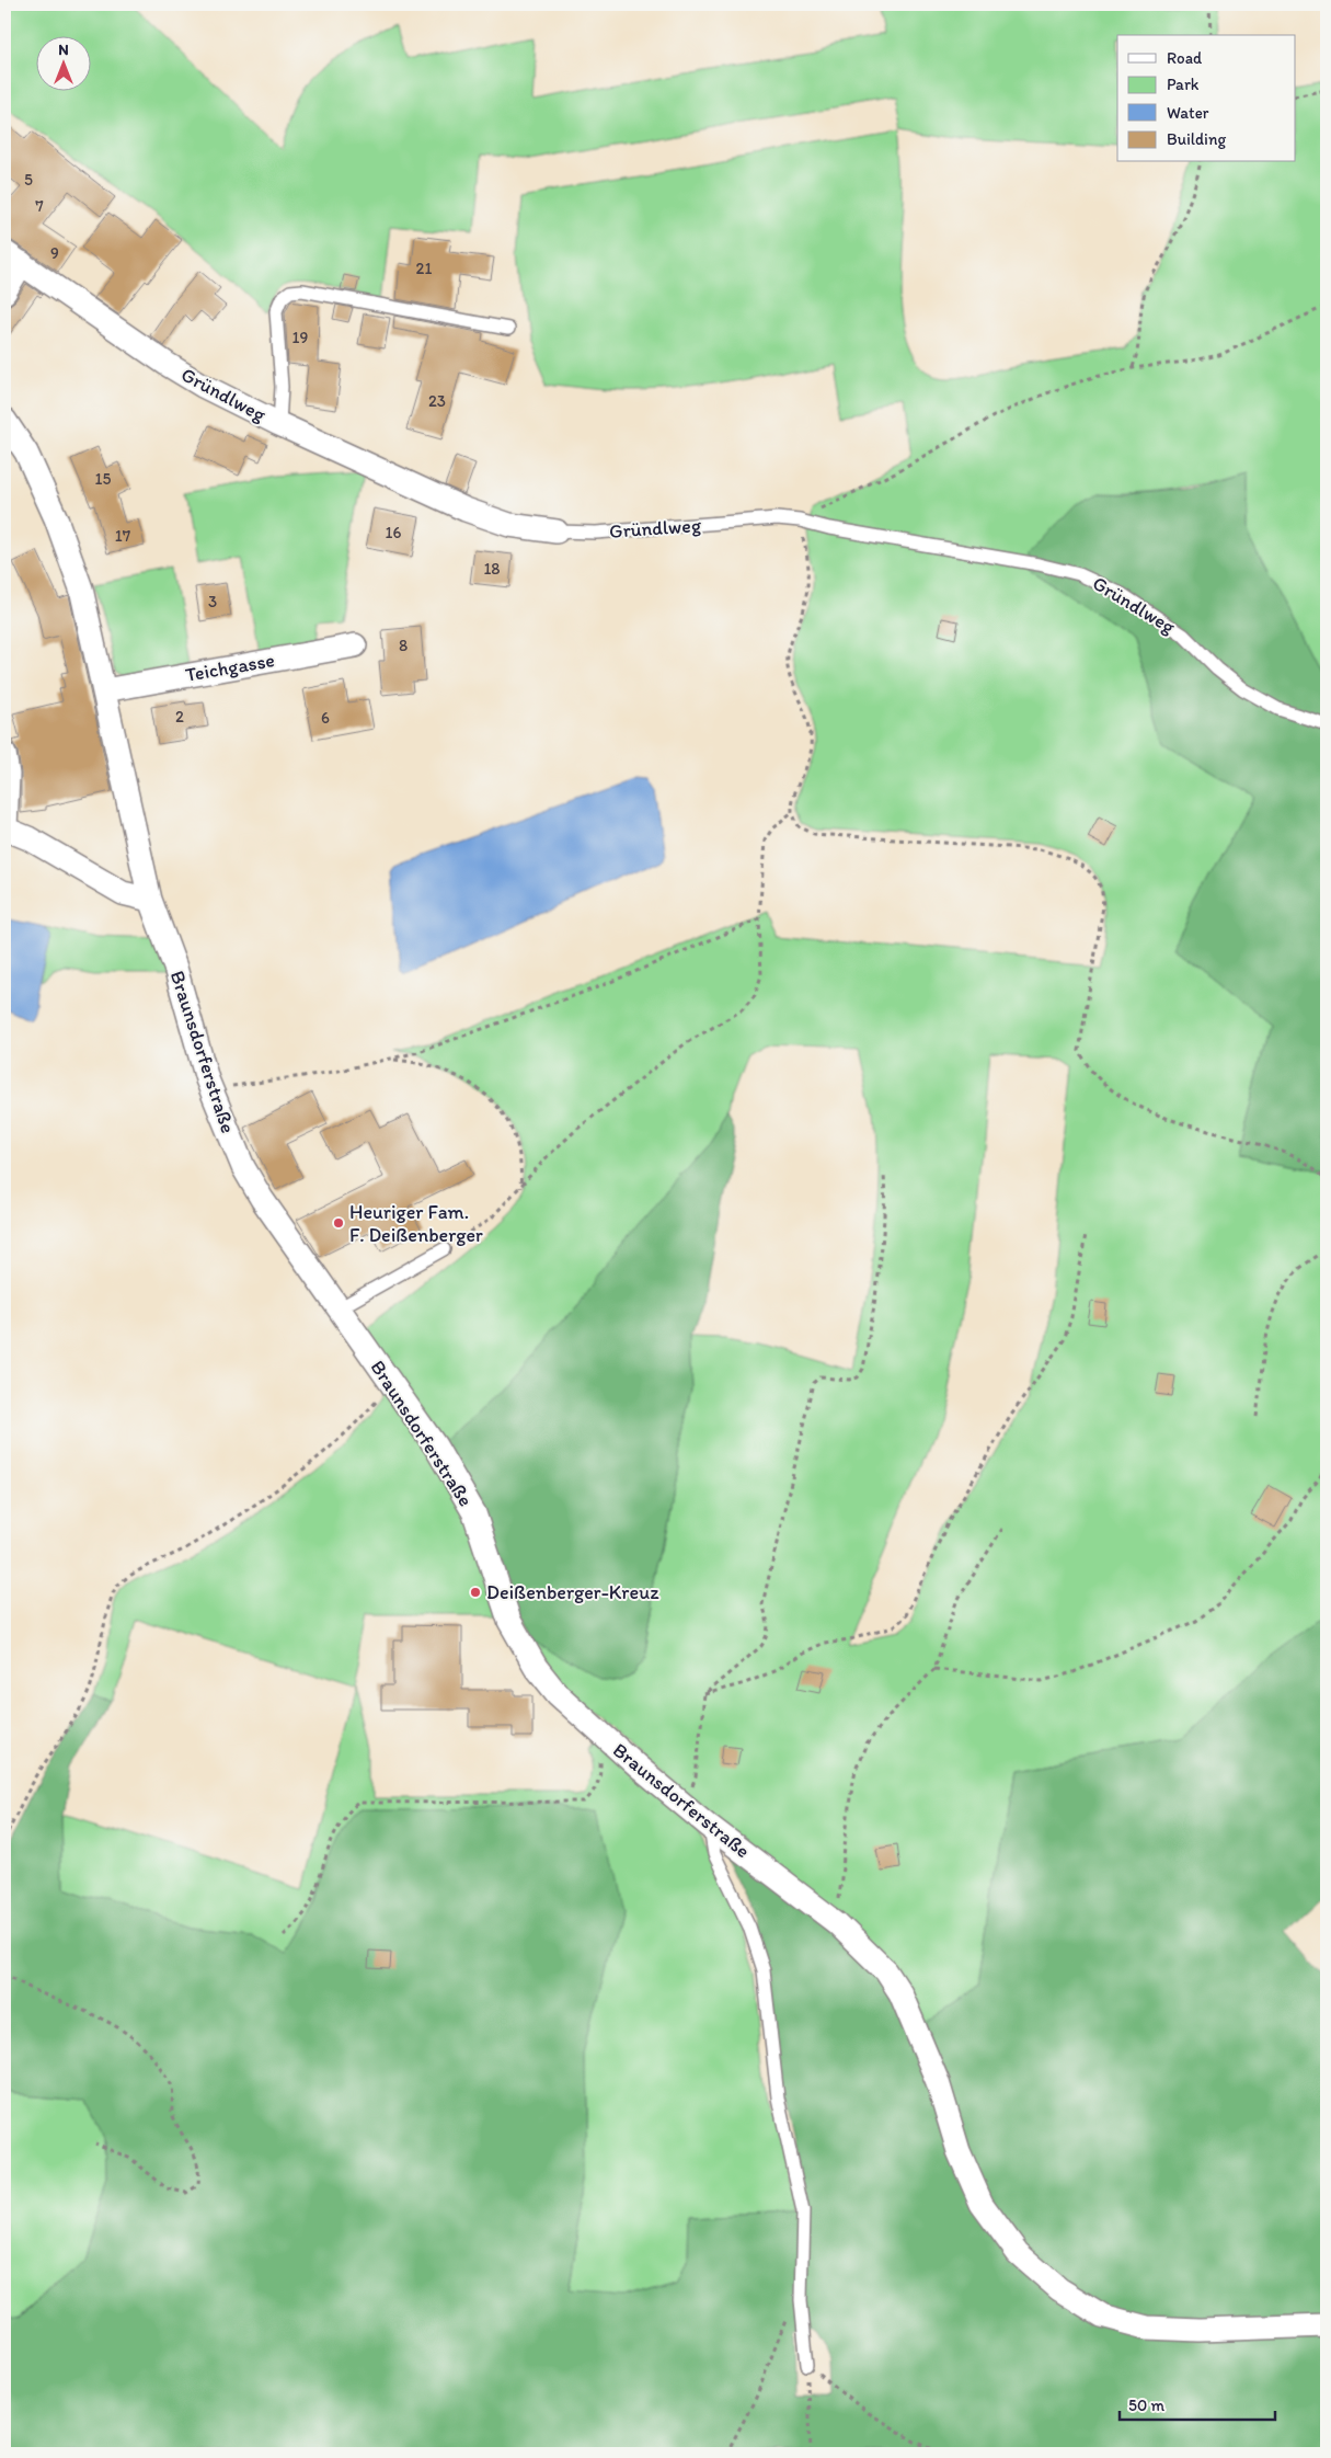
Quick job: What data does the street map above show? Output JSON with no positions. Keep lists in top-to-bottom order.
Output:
{
  "streets": {
    "street": ["Gründlweg", "Teichgasse", "Braunsdorferstraße"]
  },
  "crossings": [
    ["Teichgasse", "Braunsdorferstraße"]
  ],
  "places": ["Heuriger Fam. F. Deißenberger", "Deißenberger-Kreuz"],
  "house_numbers": [
    "5",
    "7",
    "9",
    "21",
    "19",
    "23",
    "15",
    "16",
    "17",
    "18",
    "3",
    "8",
    "2",
    "6"
  ],
  "legend": [
    "Road",
    "Park",
    "Water",
    "Building"
  ],
  "scale_bar": "50 m",
  "north": "top"
}
